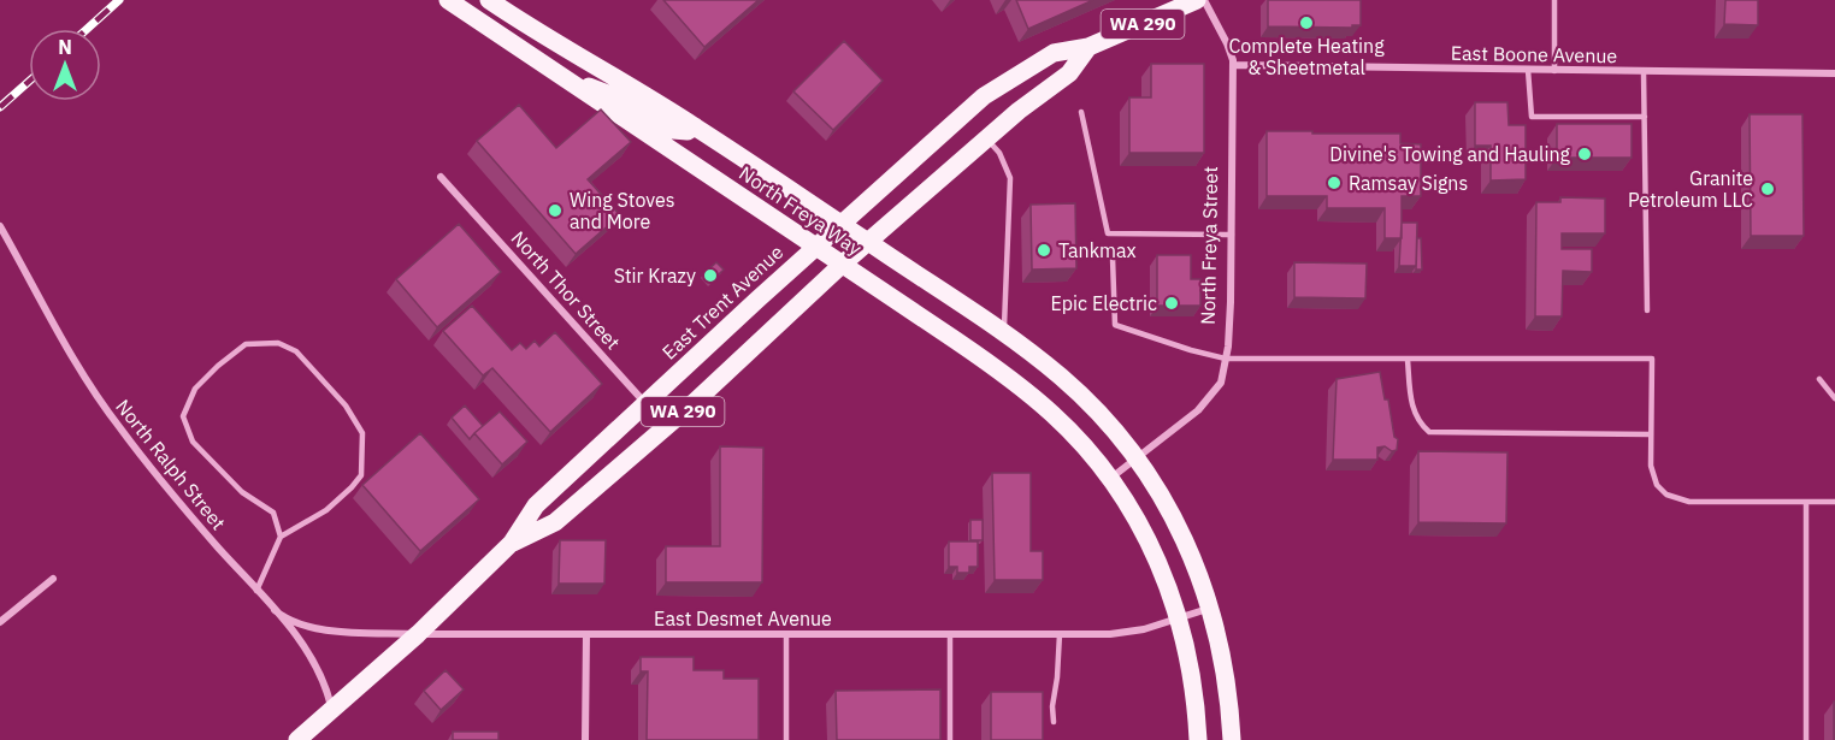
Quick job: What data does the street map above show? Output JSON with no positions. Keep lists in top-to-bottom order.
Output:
{
  "streets": {
    "main road": ["WA 290", "North Freya Way", "East Trent Avenue"],
    "street": [
      "East Boone Avenue",
      "North Freya Street",
      "North Thor Street",
      "North Ralph Street",
      "East Desmet Avenue"
    ]
  },
  "crossings": [
    ["East Boone Avenue", "North Freya Street"],
    ["North Freya Way", "North Freya Street"],
    ["North Freya Way", "East Trent Avenue"],
    ["North Thor Street", "East Trent Avenue"],
    ["East Trent Avenue", "North Ralph Street"],
    ["East Trent Avenue", "East Desmet Avenue"],
    ["North Ralph Street", "East Desmet Avenue"]
  ],
  "places": [
    "Complete Heating & Sheetmetal",
    "Divine's Towing and Hauling",
    "Ramsay Signs",
    "Granite Petroleum LLC",
    "Wing Stoves and More",
    "Tankmax",
    "Stir Krazy",
    "Epic Electric"
  ],
  "north": "top"
}
